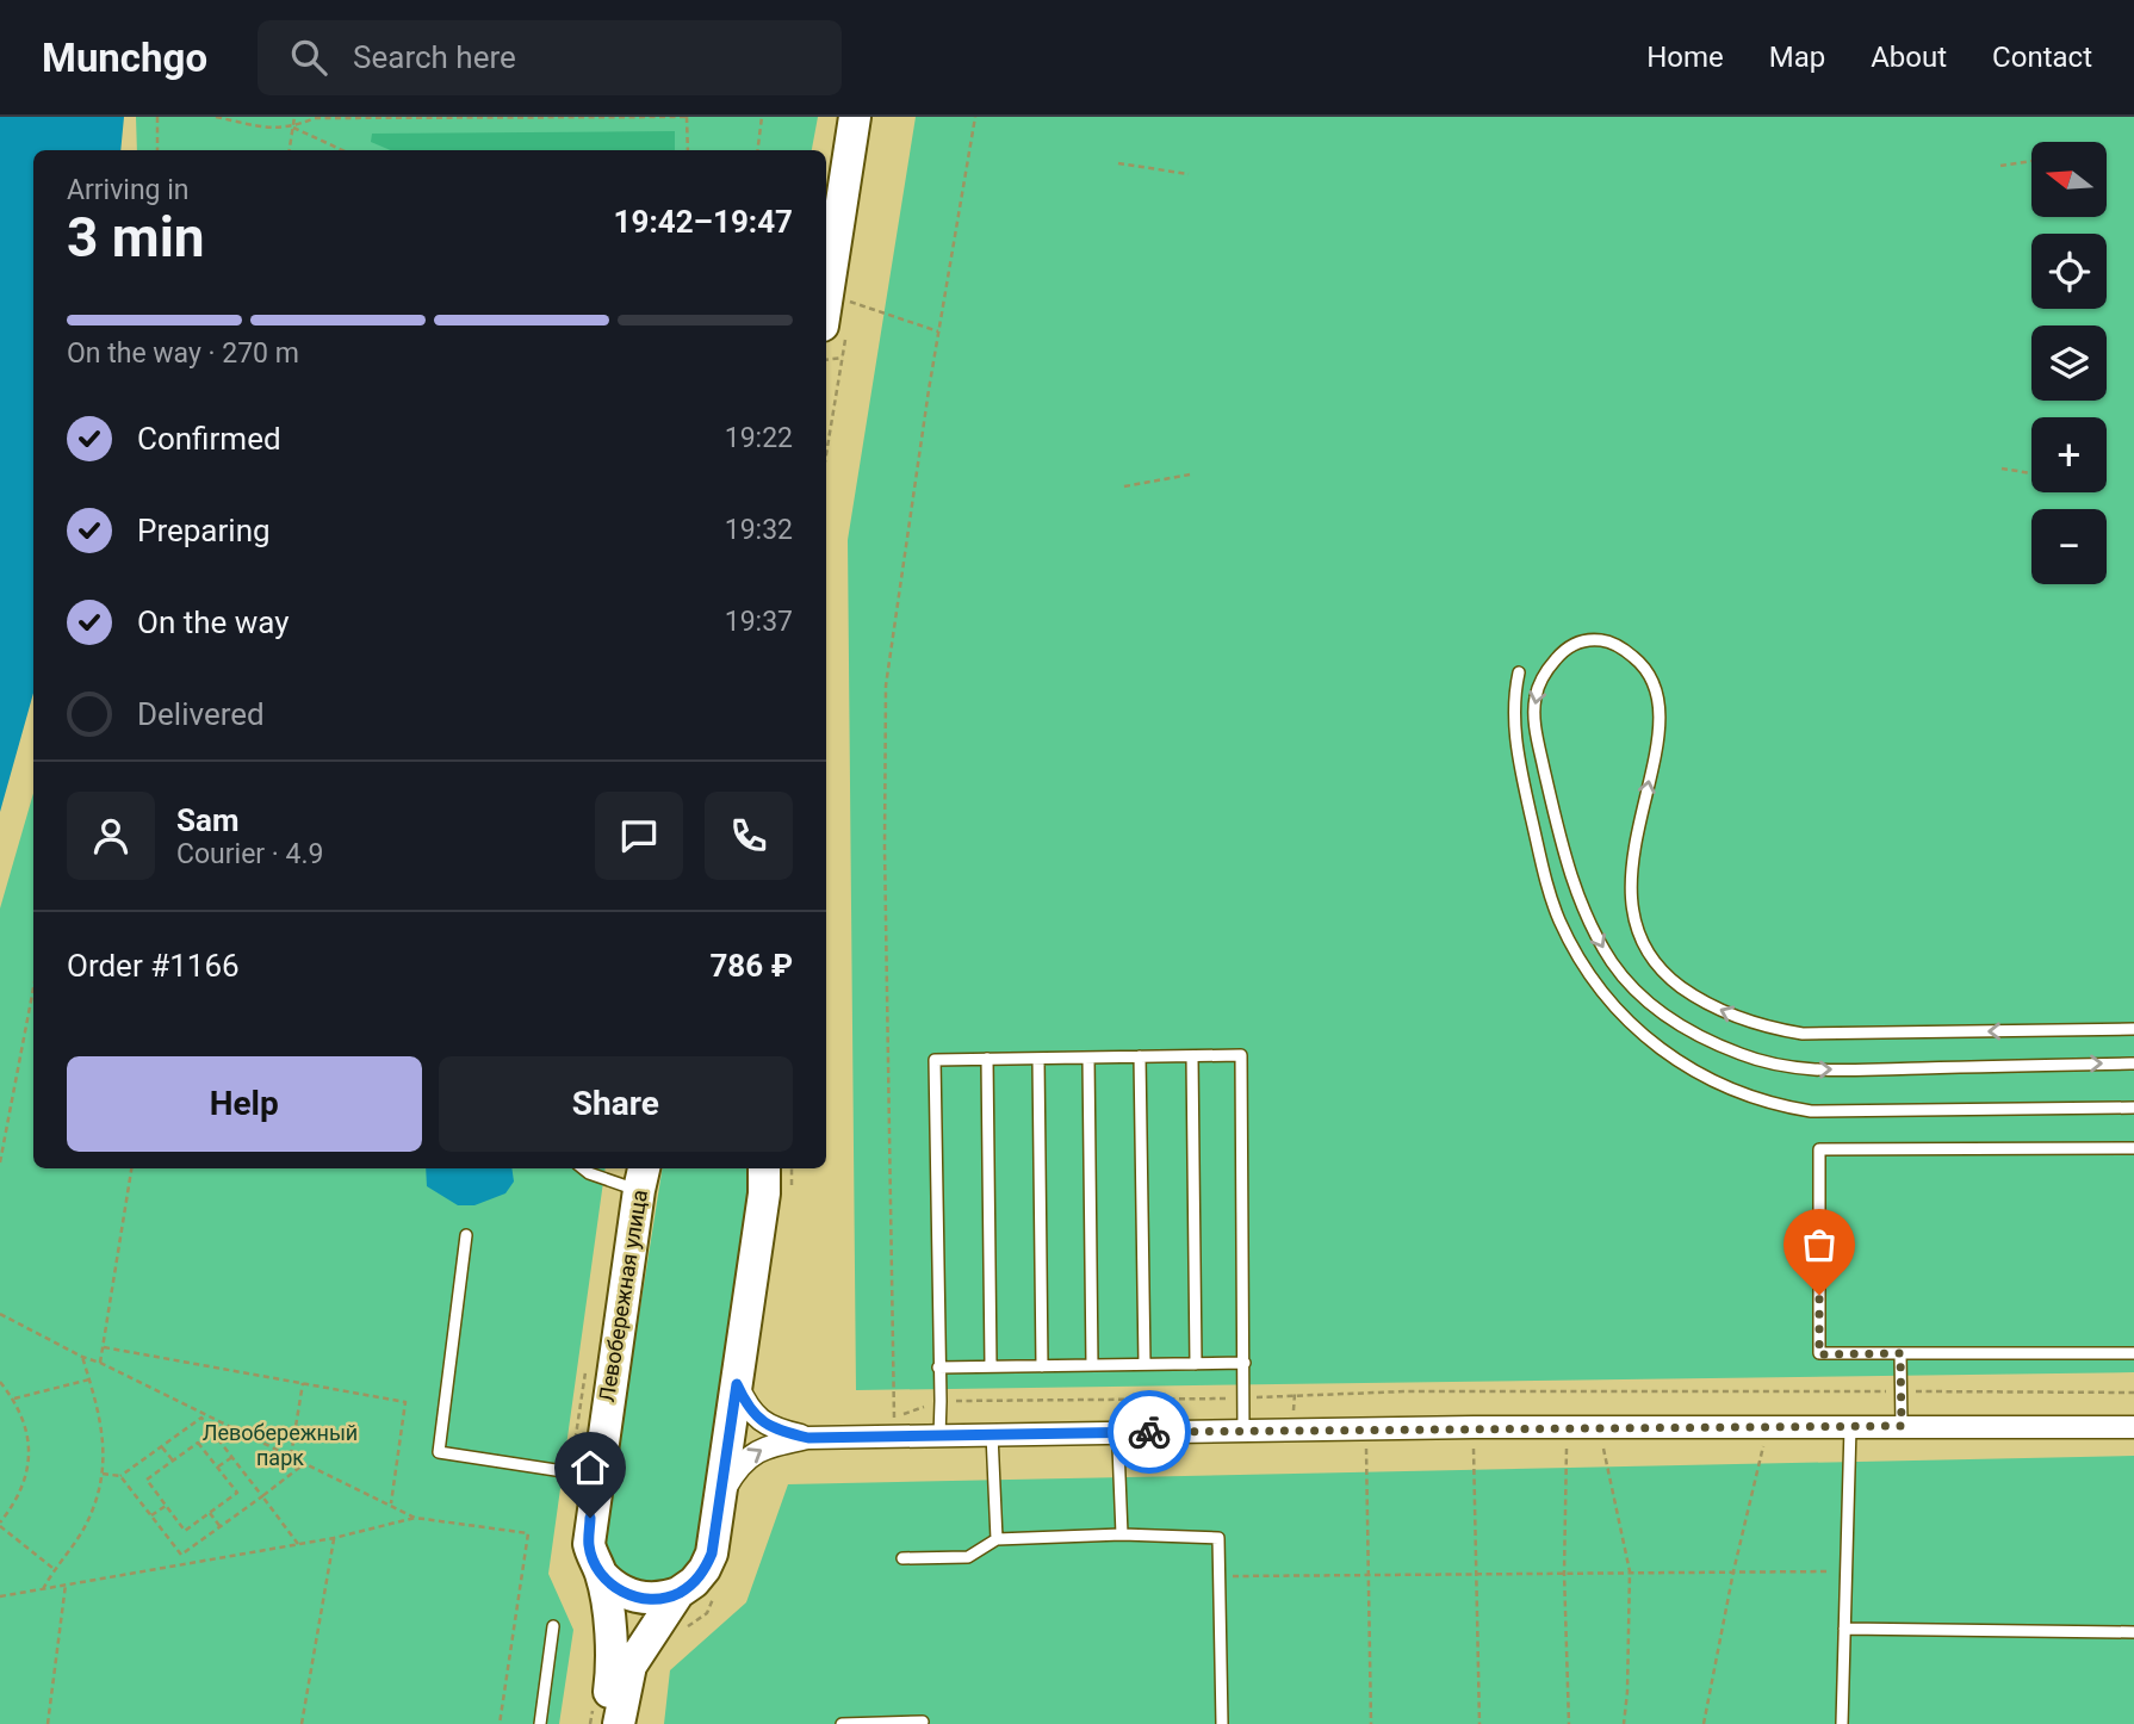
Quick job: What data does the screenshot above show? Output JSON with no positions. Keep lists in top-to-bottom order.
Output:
{
  "streets": {
    "main road": ["Левобережная улица"]
  },
  "parks": ["Левобережный парк"],
  "north": "left",
  "page": {
    "header": "Munchgo",
    "search": "Search here",
    "nav": [
      "Home",
      "Map",
      "About",
      "Contact"
    ],
    "map_buttons": ["+", "−"],
    "heading": ["3 min", "Arriving in", "19:42–19:47"],
    "panel": [
      "Sam",
      "Courier · 4.9",
      "Order #1166",
      "786 ₽"
    ],
    "bar": "On the way · 270 m",
    "list": [
      ["Confirmed", "19:22"],
      ["Preparing", "19:32"],
      ["On the way", "19:37"],
      "Delivered"
    ],
    "buttons": ["Help", "Share"]
  }
}
